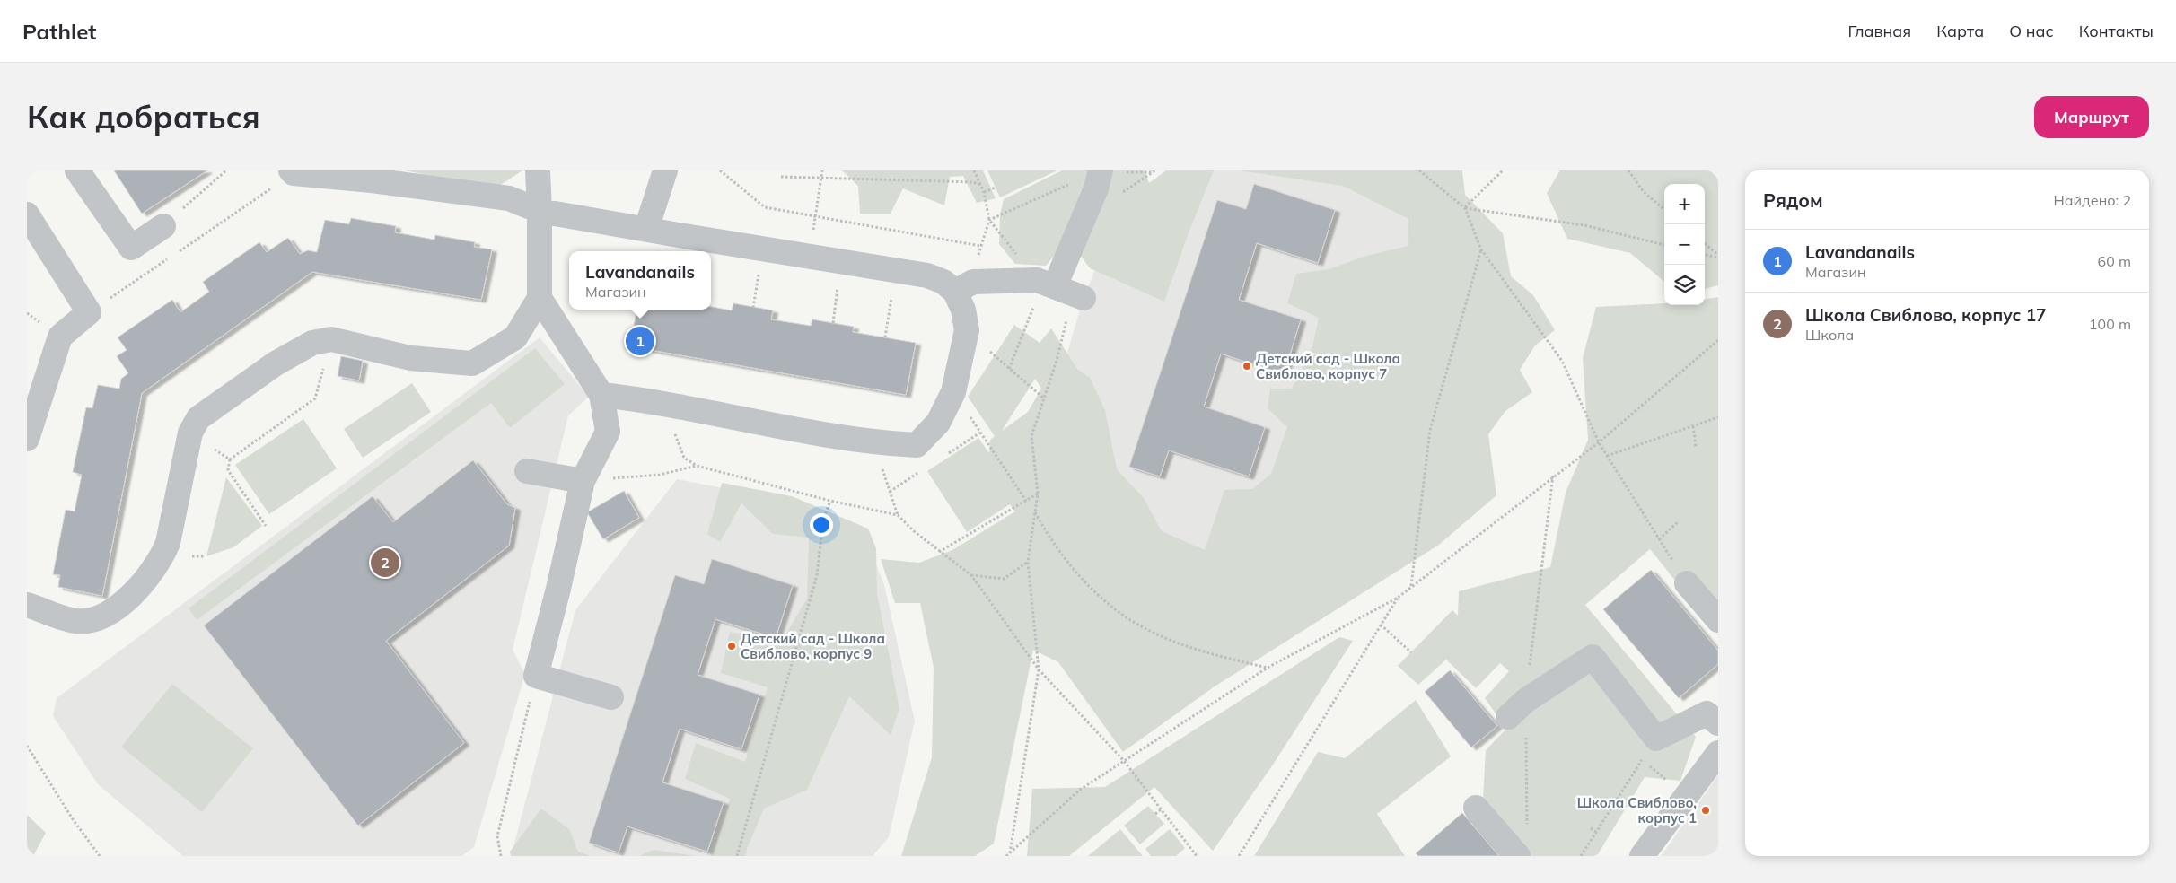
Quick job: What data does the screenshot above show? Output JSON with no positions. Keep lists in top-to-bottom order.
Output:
{
  "places": ["Детский сад - Школа Свиблово, корпус 7", "Детский сад - Школа Свиблово, корпус 9", "Школа Свиблово, корпус 1"],
  "page": {
    "header": "Pathlet",
    "nav": [
      "Главная",
      "Карта",
      "О нас",
      "Контакты"
    ],
    "buttons": "Маршрут",
    "title": "Как добраться",
    "heading": ["Рядом", "Найдено: 2"],
    "map_buttons": ["+", "−"],
    "list": [
      {
        "mark": "1",
        "name": "Lavandanails",
        "note": "Магазин",
        "value": "60 m"
      },
      {
        "mark": "2",
        "name": "Школа Свиблово, корпус 17",
        "note": "Школа",
        "value": "100 m"
      }
    ],
    "popup": ["Lavandanails", "Магазин"],
    "pins": ["1", "2"]
  }
}
